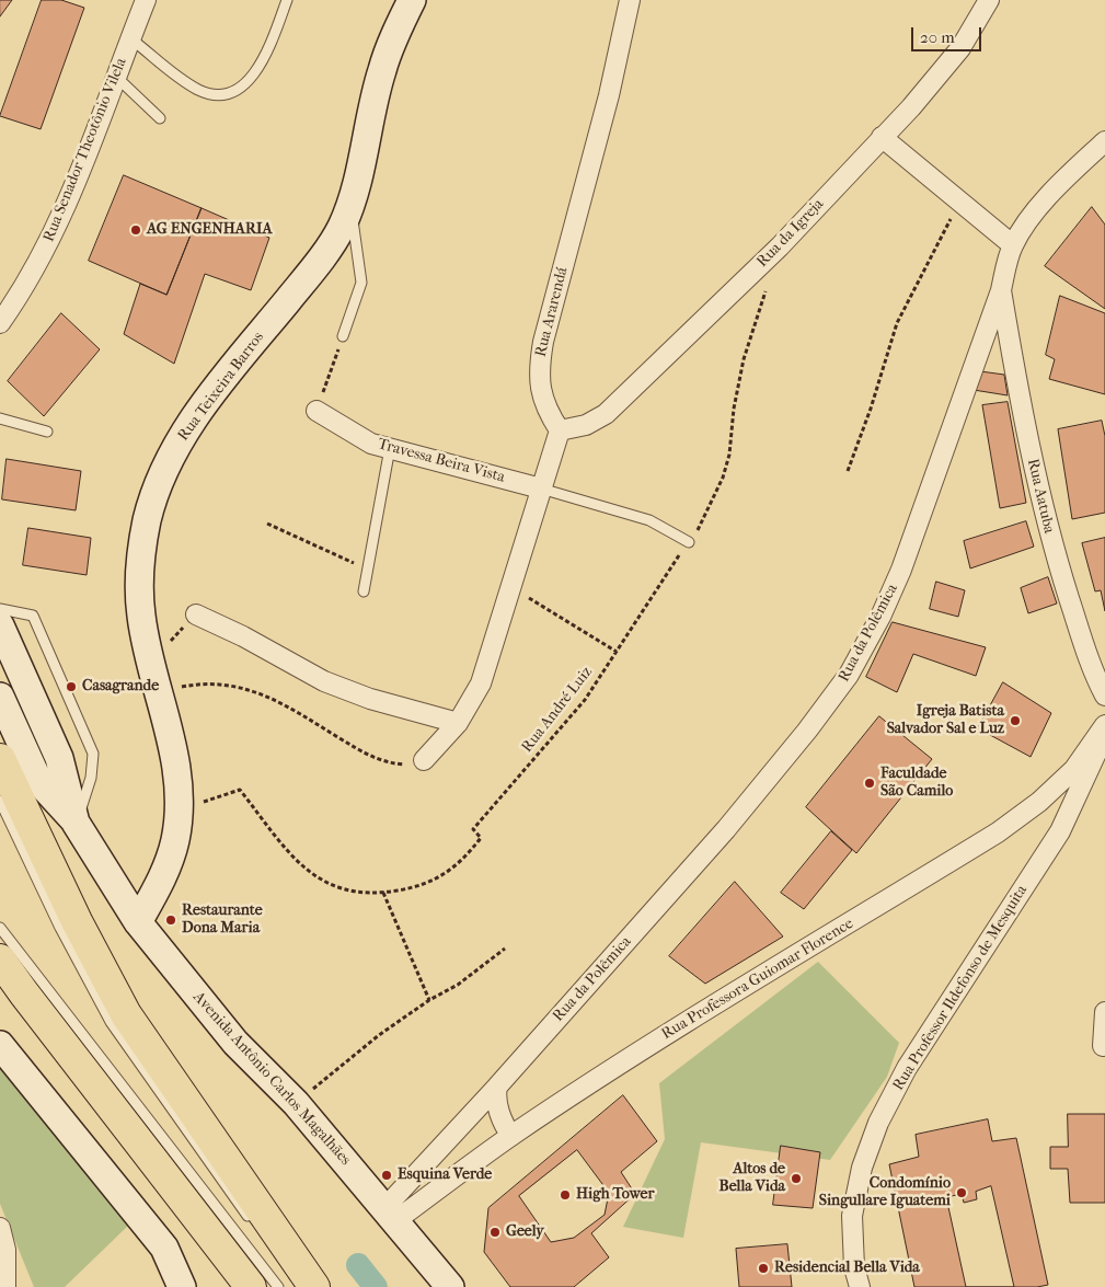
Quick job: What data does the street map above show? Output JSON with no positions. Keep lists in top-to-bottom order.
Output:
{
  "streets": {
    "main road": ["Rua Teixeira Barros", "Avenida Antônio Carlos Magalhães"],
    "street": [
      "Rua Senador Theotônio Vilela",
      "Rua da Igreja",
      "Rua Ararendá",
      "Travessa Beira Vista",
      "Rua Aatuba",
      "Rua da Polêmica",
      "Rua Professora Guiomar Florence",
      "Rua Professor Ildefonso de Mesquita"
    ],
    "path": ["Rua André Luiz"]
  },
  "crossings": [
    ["Rua da Igreja", "Rua Ararendá"],
    ["Rua Teixeira Barros", "Rua André Luiz"],
    ["Rua Teixeira Barros", "Avenida Antônio Carlos Magalhães"],
    ["Rua Aatuba", "Rua da Polêmica"],
    ["Rua da Polêmica", "Rua Professora Guiomar Florence"],
    ["Rua da Polêmica", "Avenida Antônio Carlos Magalhães"],
    ["Rua Professora Guiomar Florence", "Avenida Antônio Carlos Magalhães"]
  ],
  "places": [
    "AG ENGENHARIA",
    "Casagrande",
    "Igreja Batista Salvador Sal e Luz",
    "Faculdade São Camilo",
    "Restaurante Dona Maria",
    "Esquina Verde",
    "Altos de Bella Vida",
    "Condomínio Singullare Iguatemi",
    "High Tower",
    "Geely",
    "Residencial Bella Vida"
  ],
  "scale_bar": "20 m"
}
